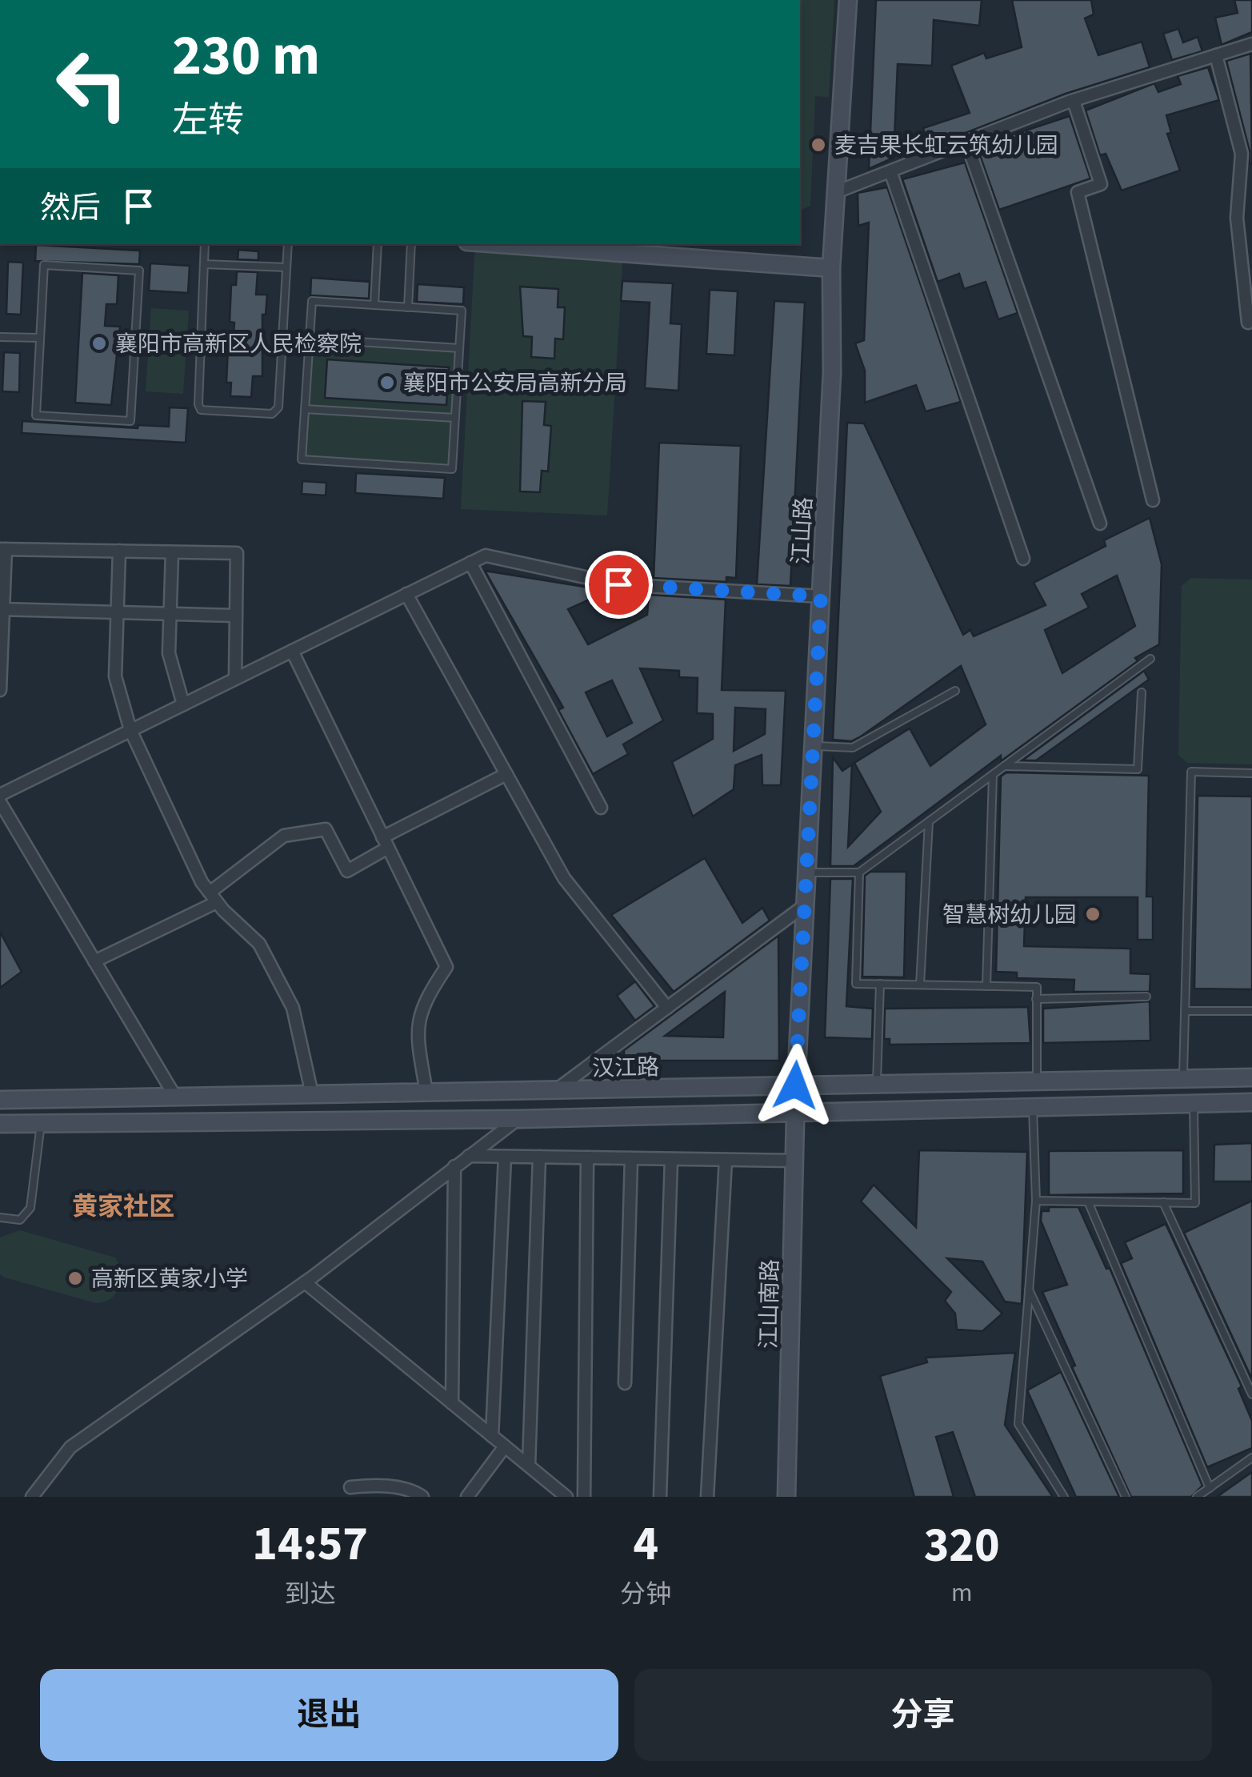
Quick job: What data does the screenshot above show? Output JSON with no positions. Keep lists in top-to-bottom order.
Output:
{
  "streets": {
    "main road": ["江山路", "汉江路", "江山南路"]
  },
  "crossings": [
    ["江山路", "汉江路"],
    ["江山路", "江山南路"]
  ],
  "districts": ["黄家社区"],
  "places": [
    "麦吉果长虹云筑幼儿园",
    "襄阳市高新区人民检察院",
    "襄阳市公安局高新分局",
    "智慧树幼儿园",
    "高新区黄家小学"
  ],
  "page": {
    "turn": ["230 m", "左转"],
    "then": "然后",
    "eta": [
      "14:57",
      "到达",
      "4",
      "分钟",
      "320",
      "m"
    ],
    "buttons": ["退出", "分享"]
  }
}
